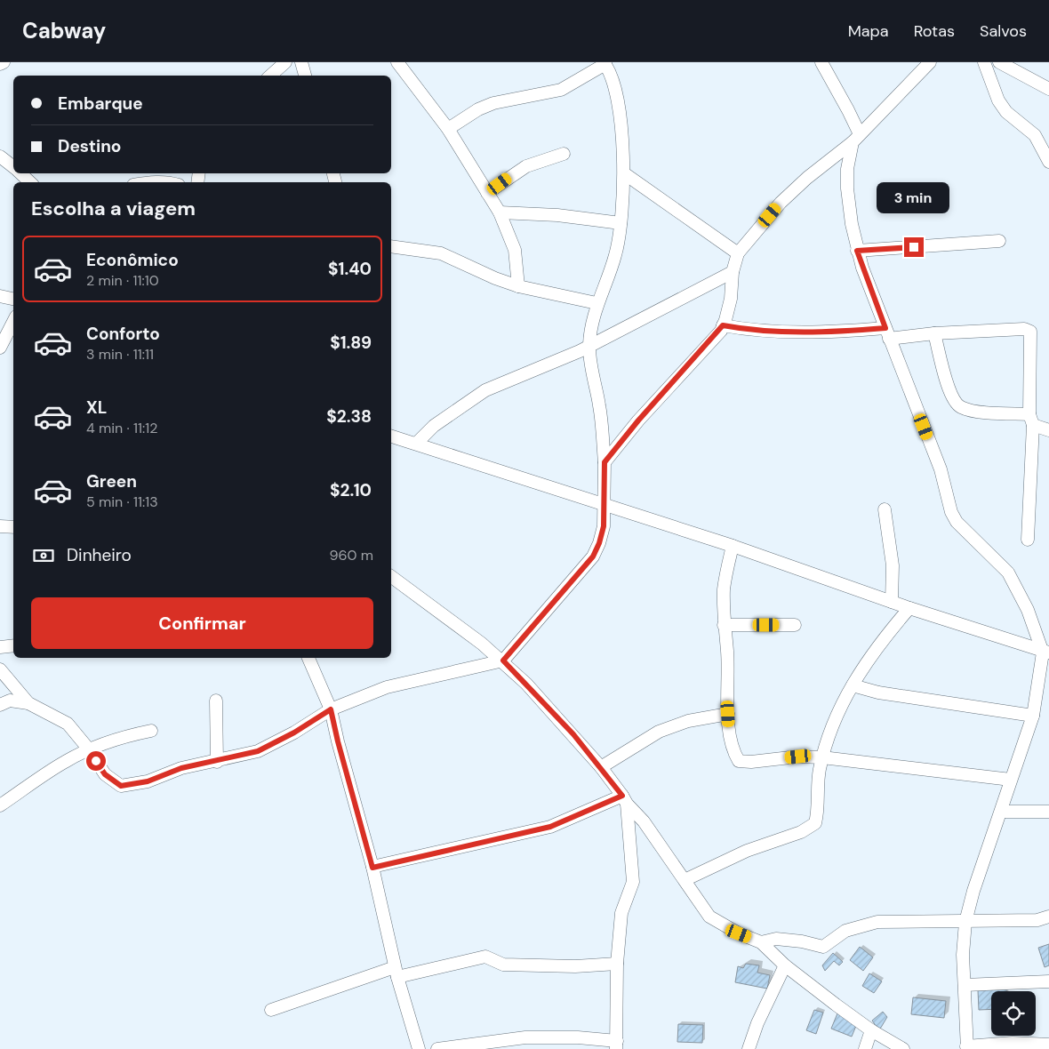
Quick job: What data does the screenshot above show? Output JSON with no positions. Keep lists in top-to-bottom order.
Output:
{
  "page": {
    "header": "Cabway",
    "nav": ["Mapa", "Rotas", "Salvos"],
    "banner": ["Embarque", "Destino"],
    "bubble": "3 min",
    "heading": "Escolha a viagem",
    "list": [
      {
        "name": "Econômico",
        "note": "2 min · 11:10",
        "value": "$1.40"
      },
      {
        "name": "Conforto",
        "note": "3 min · 11:11",
        "value": "$1.89"
      },
      {
        "name": "XL",
        "note": "4 min · 11:12",
        "value": "$2.38"
      },
      {
        "name": "Green",
        "note": "5 min · 11:13",
        "value": "$2.10"
      }
    ],
    "pay": ["Dinheiro", "960 m"],
    "buttons": "Confirmar"
  }
}
